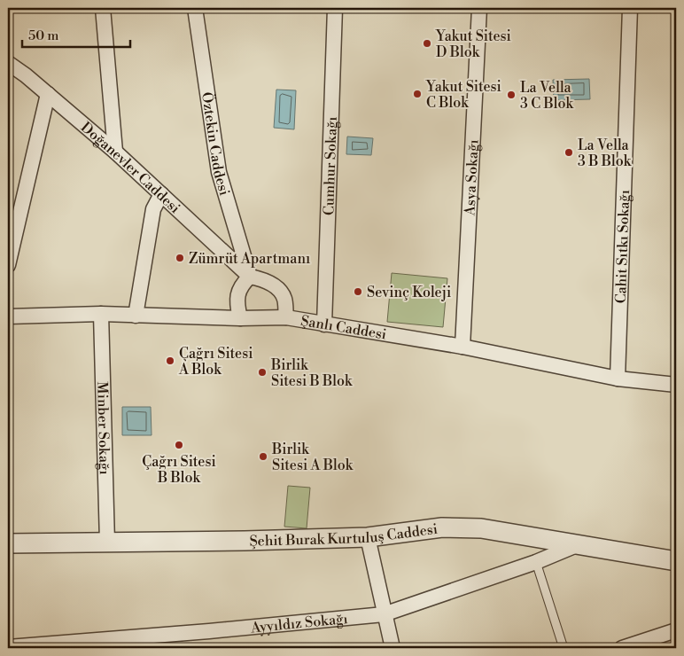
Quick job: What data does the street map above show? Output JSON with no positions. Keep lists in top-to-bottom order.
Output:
{
  "streets": {
    "street": [
      "Öztekin Caddesi",
      "Cumhur Sokağı",
      "Doğanevler Caddesi",
      "Asya Sokağı",
      "Cahit Sıtkı Sokağı",
      "Şanlı Caddesi",
      "Minber Sokağı",
      "Şehit Burak Kurtuluş Caddesi",
      "Ayyıldız Sokağı"
    ]
  },
  "crossings": [
    ["Öztekin Caddesi", "Doğanevler Caddesi"],
    ["Öztekin Caddesi", "Şanlı Caddesi"],
    ["Cumhur Sokağı", "Şanlı Caddesi"],
    ["Doğanevler Caddesi", "Şanlı Caddesi"],
    ["Asya Sokağı", "Şanlı Caddesi"],
    ["Cahit Sıtkı Sokağı", "Şanlı Caddesi"],
    ["Şanlı Caddesi", "Minber Sokağı"],
    ["Minber Sokağı", "Şehit Burak Kurtuluş Caddesi"],
    ["Şehit Burak Kurtuluş Caddesi", "Ayyıldız Sokağı"]
  ],
  "places": [
    "Yakut Sitesi D Blok",
    "Yakut Sitesi C Blok",
    "La Vella 3 C Blok",
    "La Vella 3 B Blok",
    "Zümrüt Apartmanı",
    "Sevinç Koleji",
    "Çağrı Sitesi A Blok",
    "Birlik Sitesi B Blok",
    "Çağrı Sitesi B Blok",
    "Birlik Sitesi A Blok"
  ],
  "scale_bar": "50 m"
}
